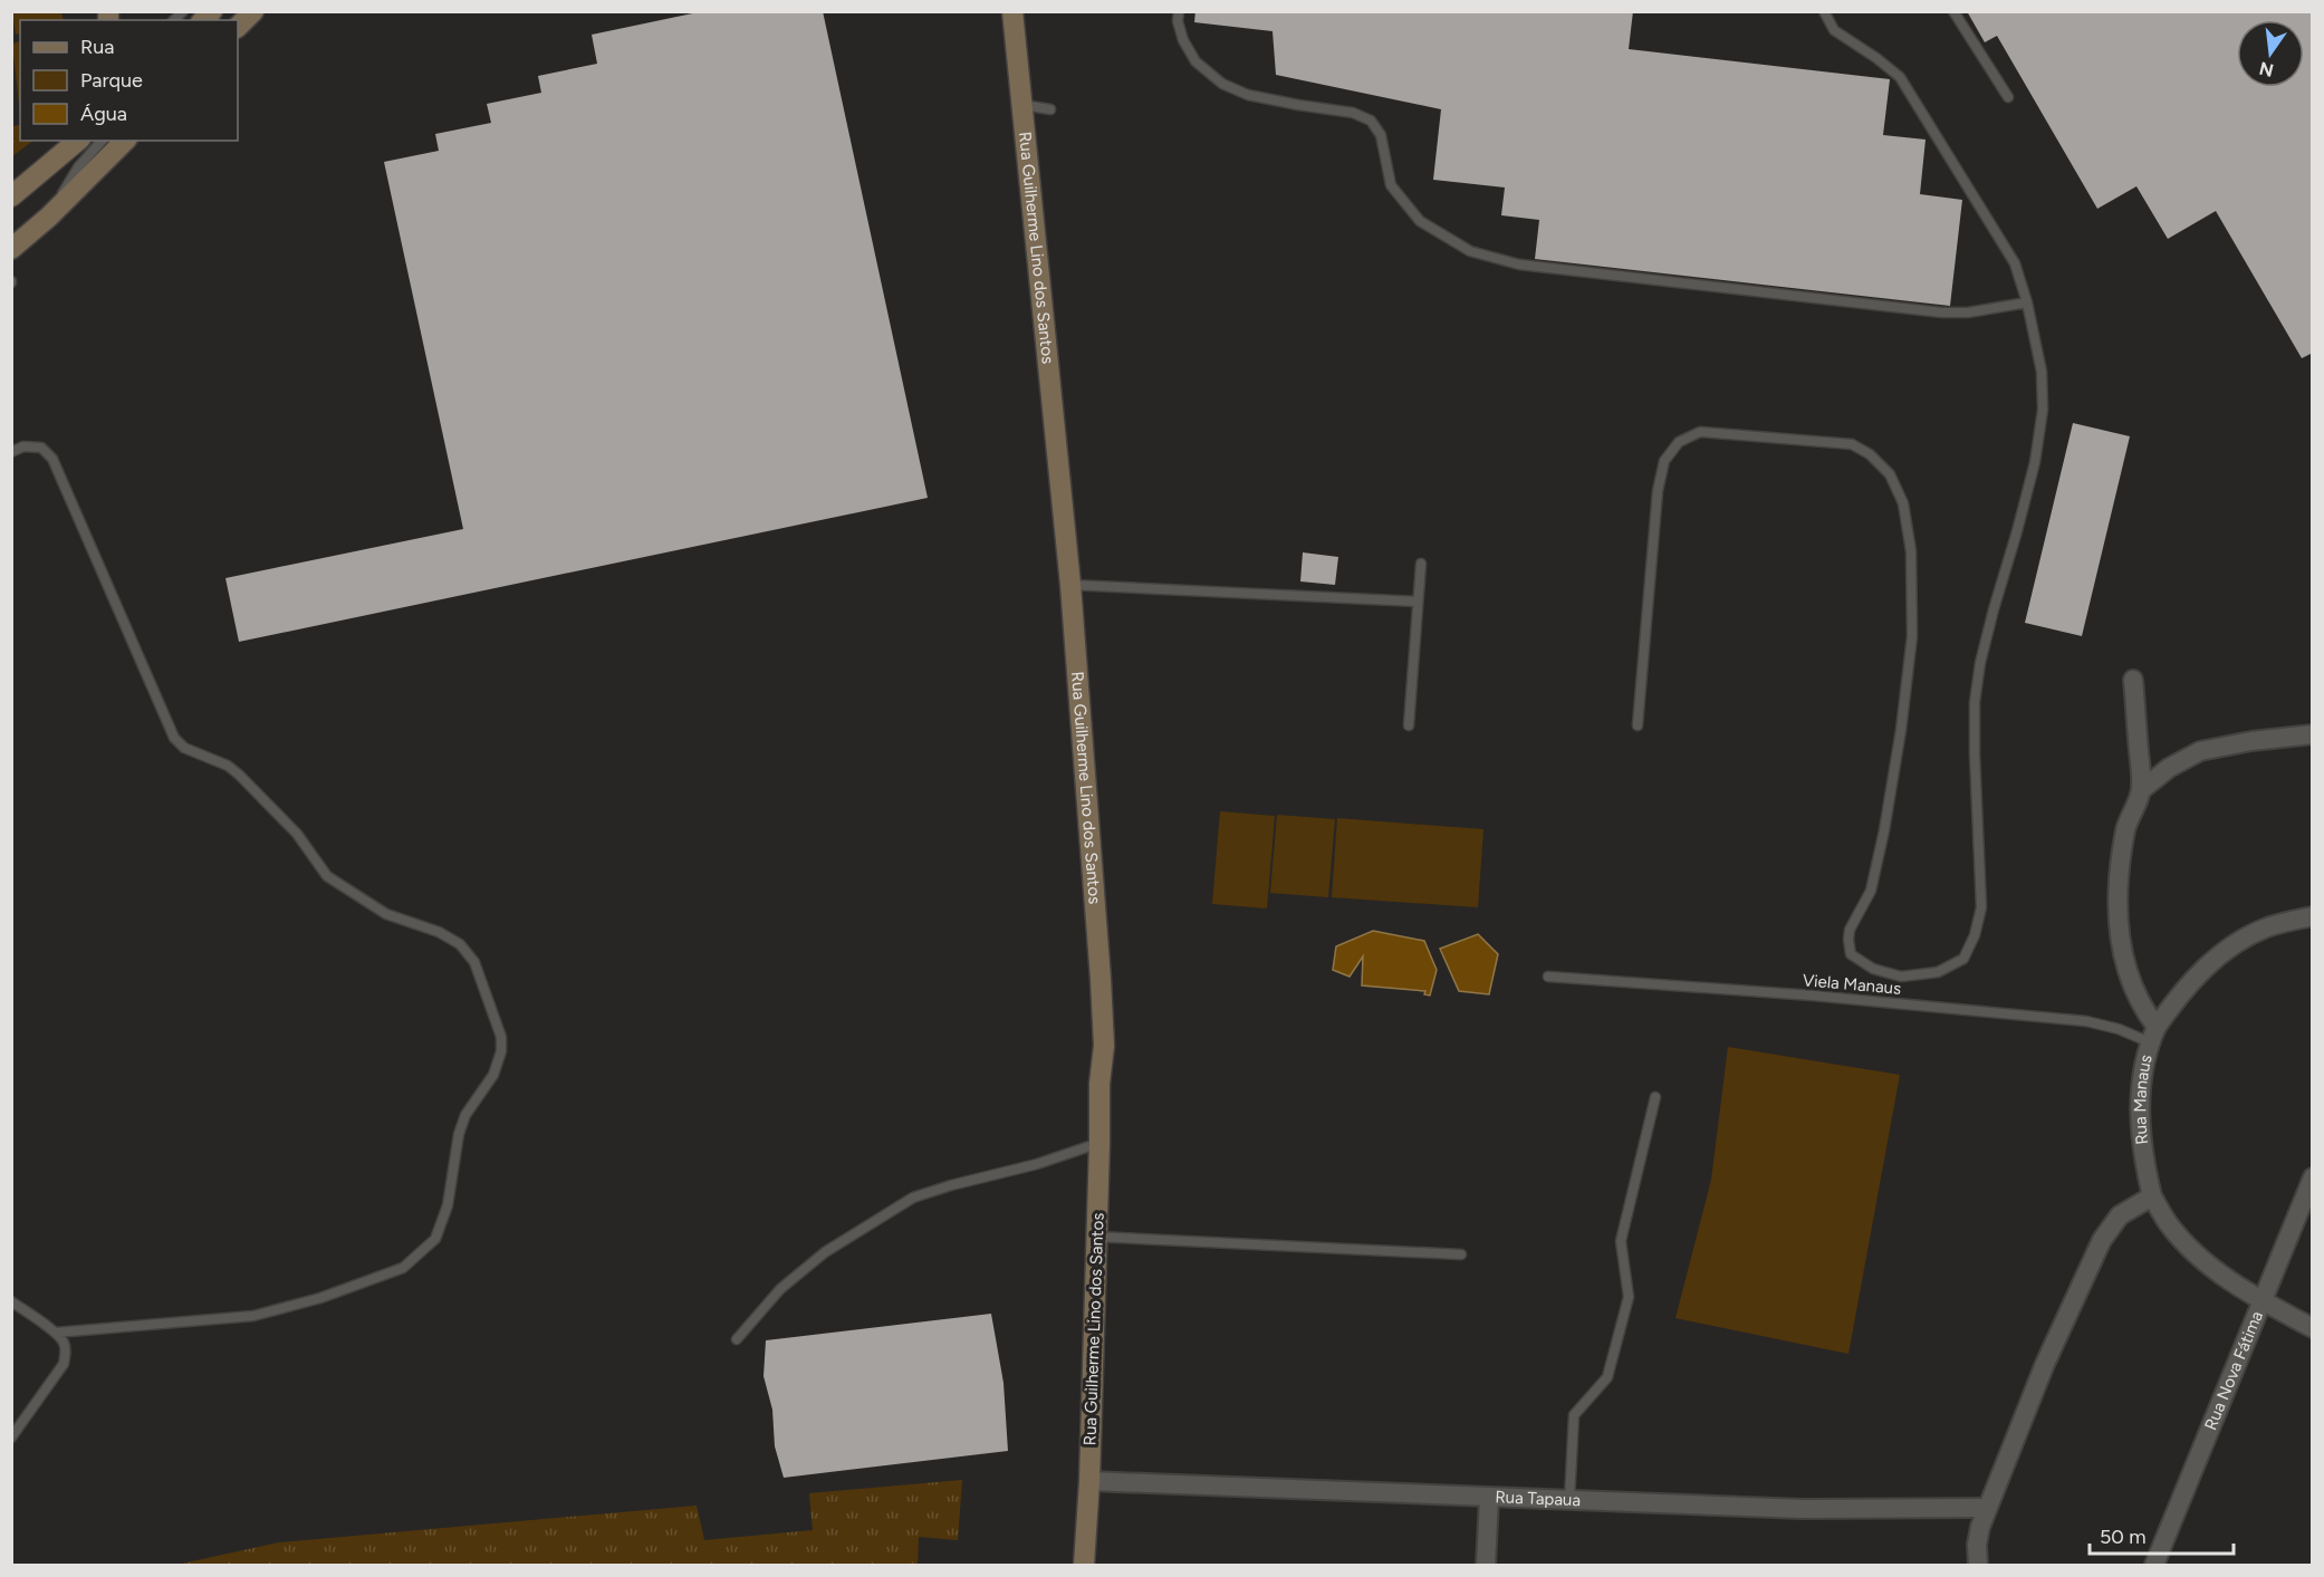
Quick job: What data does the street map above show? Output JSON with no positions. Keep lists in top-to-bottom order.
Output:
{
  "streets": {
    "street": [
      "Rua Guilherme Lino dos Santos",
      "Rua Manaus",
      "Rua Nova Fátima",
      "Rua Tapaua"
    ],
    "lane": ["Viela Manaus"]
  },
  "crossings": [
    ["Rua Guilherme Lino dos Santos", "Rua Tapaua"],
    ["Viela Manaus", "Rua Manaus"],
    ["Rua Manaus", "Rua Nova Fátima"]
  ],
  "legend": ["Rua", "Parque", "Água"],
  "scale_bar": "50 m",
  "north": "bottom"
}
